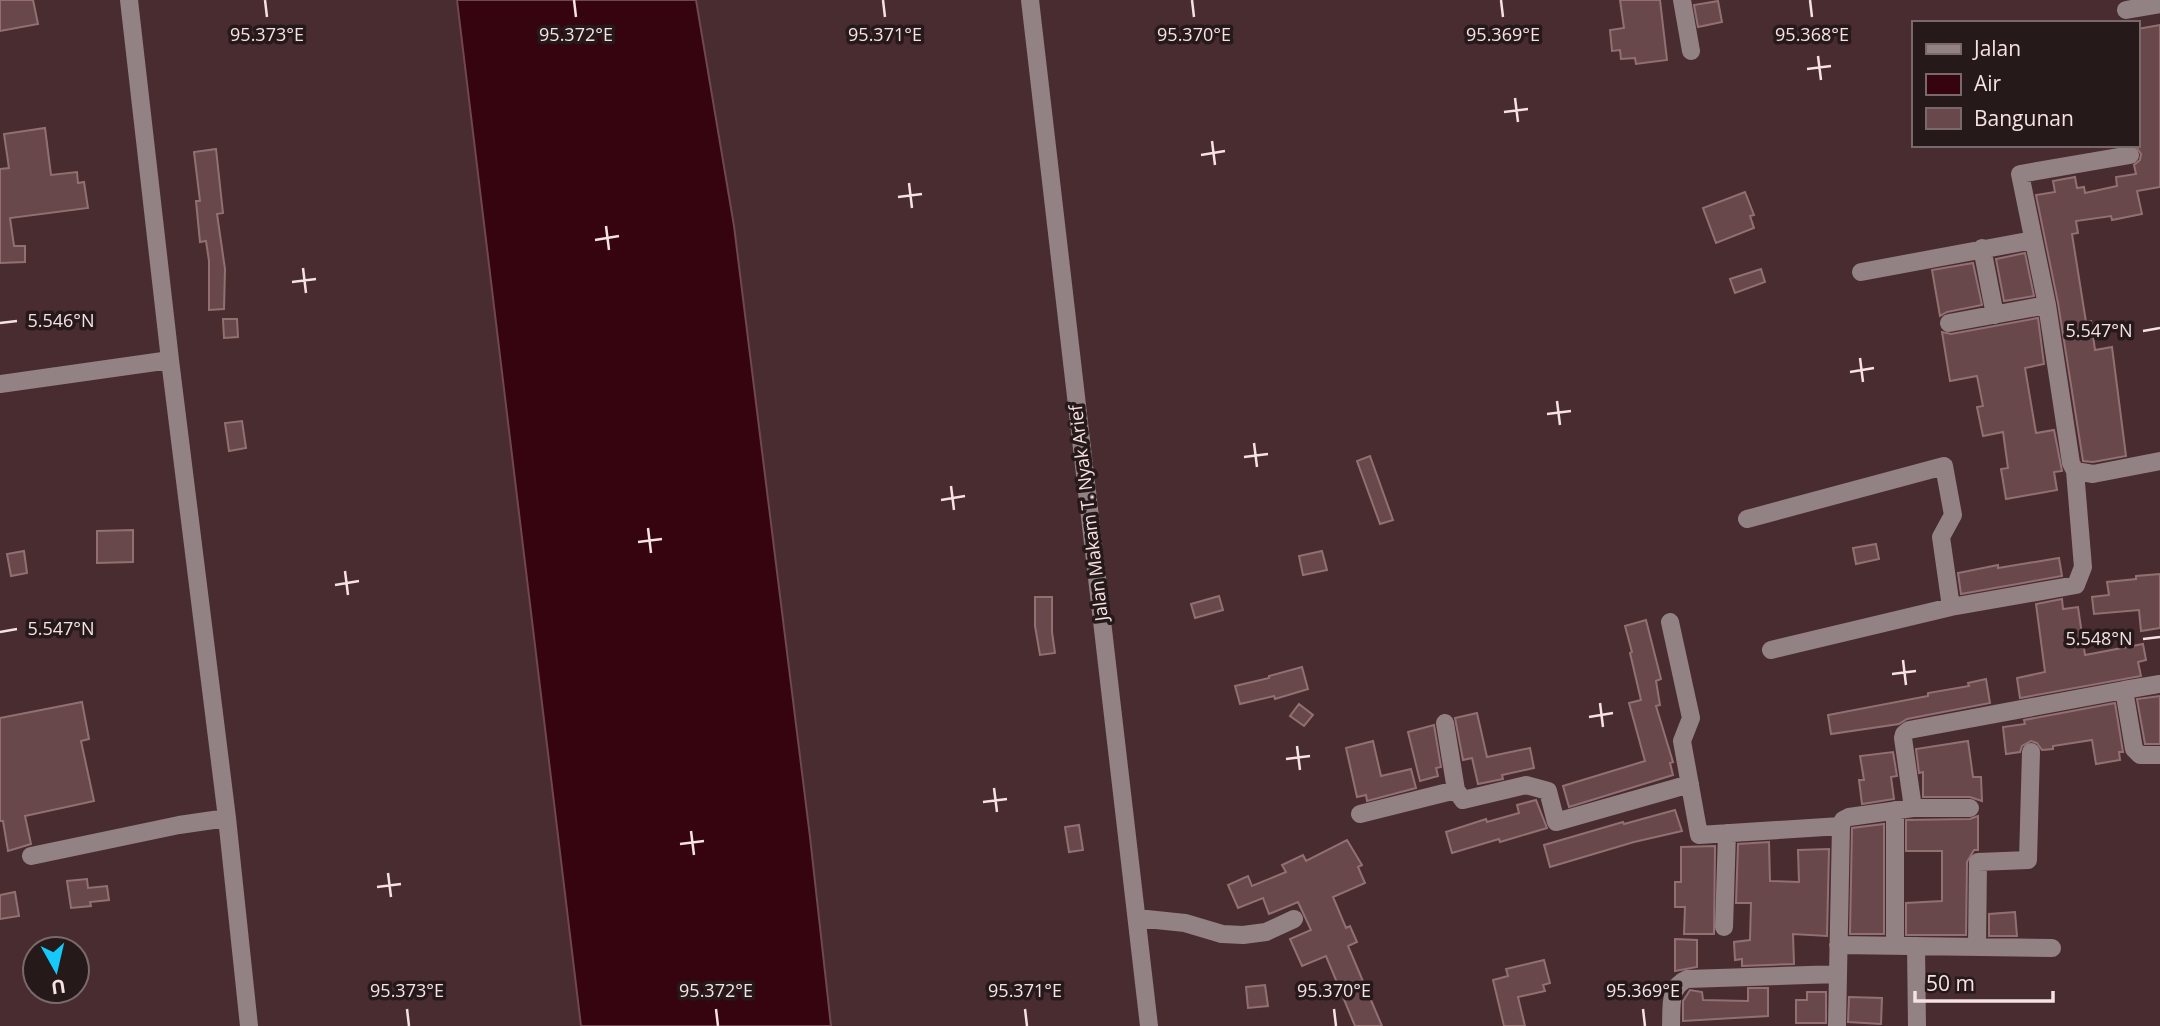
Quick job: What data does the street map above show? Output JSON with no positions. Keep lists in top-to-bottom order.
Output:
{
  "streets": {
    "street": ["Jalan Makam T. Nyak Arief"]
  },
  "legend": ["Jalan", "Air", "Bangunan"],
  "scale_bar": "50 m",
  "north": "bottom",
  "coordinates": [
    "95.373°E",
    "95.372°E",
    "95.371°E",
    "95.370°E",
    "95.369°E",
    "95.368°E",
    "5.546°N",
    "5.547°N",
    "5.548°N"
  ]
}
